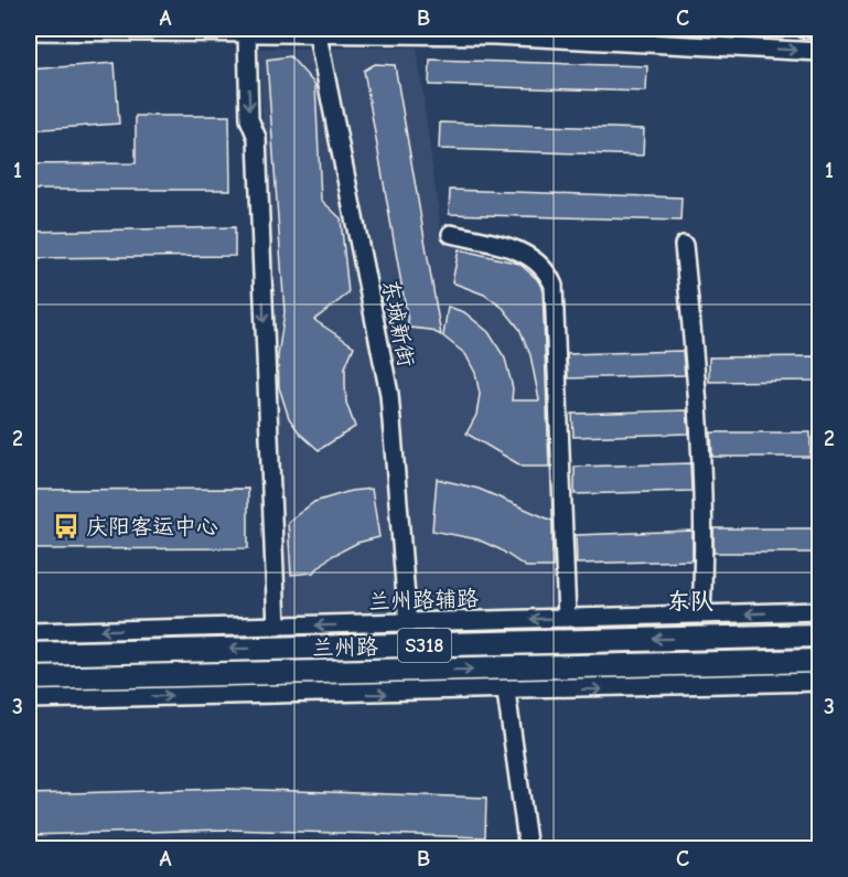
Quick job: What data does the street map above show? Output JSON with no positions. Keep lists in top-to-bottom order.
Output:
{
  "streets": {
    "main road": ["S318", "兰州路"],
    "street": ["东城新街", "兰州路辅路"]
  },
  "crossings": [
    ["东城新街", "兰州路辅路"]
  ],
  "districts": ["东队"],
  "places": {
    "bus stop": ["庆阳客运中心"]
  },
  "grid": {
    "columns": ["A", "B", "C"],
    "rows": ["1", "2", "3"]
  }
}
